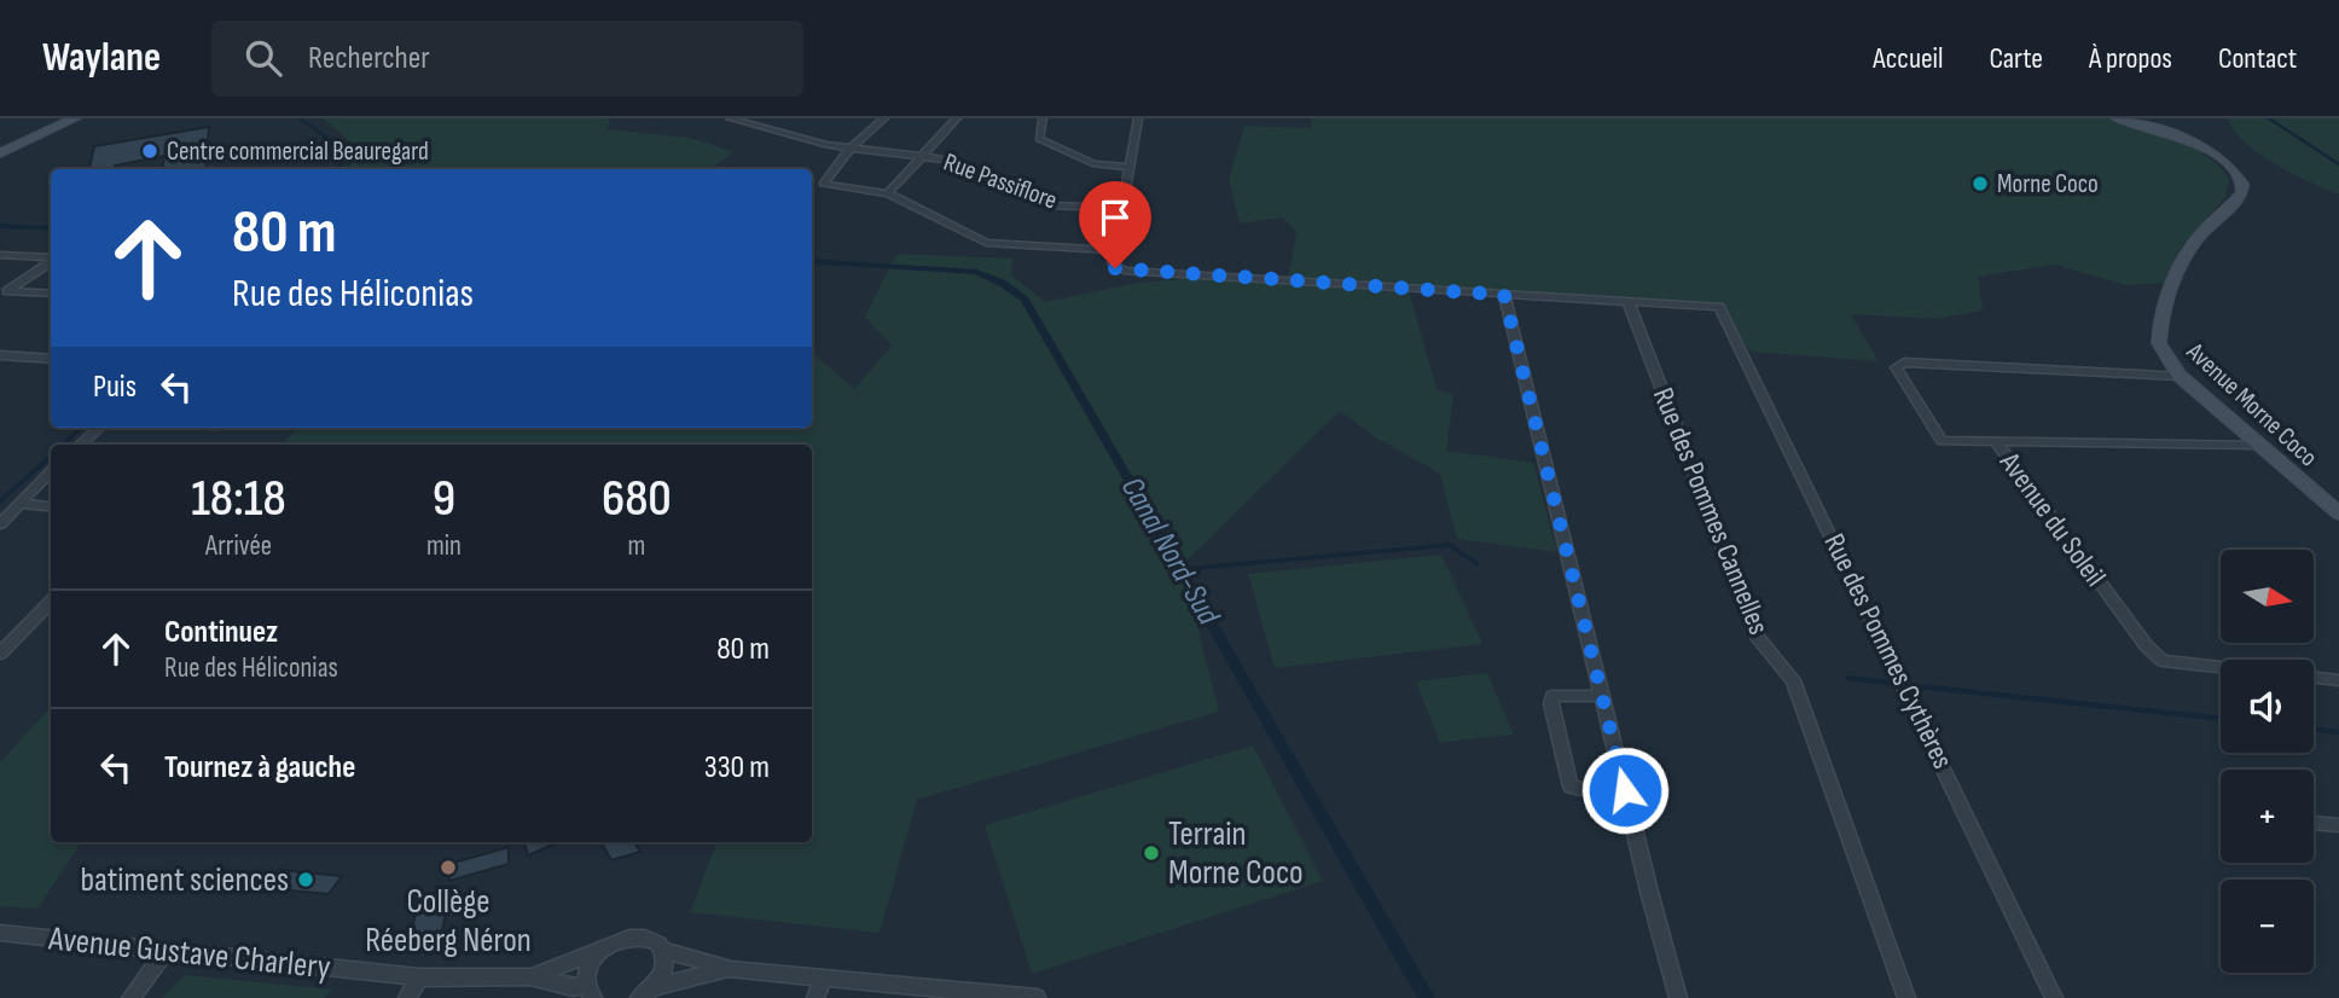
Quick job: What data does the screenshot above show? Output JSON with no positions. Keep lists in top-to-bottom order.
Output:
{
  "streets": {
    "street": [
      "Rue Passiflore",
      "Avenue Morne Coco",
      "Rue des Pommes Cannelles",
      "Avenue du Soleil",
      "Rue des Pommes Cythères",
      "Avenue Gustave Charlery"
    ]
  },
  "crossings": [
    ["Avenue Morne Coco", "Avenue du Soleil"],
    ["Rue des Pommes Cannelles", "Rue des Pommes Cythères"]
  ],
  "water": ["Canal Nord-Sud"],
  "places": [
    "Centre commercial Beauregard",
    "Morne Coco",
    "Terrain Morne Coco",
    "Collège Réeberg Néron",
    "batiment sciences"
  ],
  "north": "right",
  "page": {
    "header": "Waylane",
    "search": "Rechercher",
    "nav": [
      "Accueil",
      "Carte",
      "À propos",
      "Contact"
    ],
    "turn": ["80 m", "Rue des Héliconias"],
    "then": "Puis",
    "eta": [
      "18:18",
      "Arrivée",
      "9",
      "min",
      "680",
      "m"
    ],
    "map_buttons": ["+", "−"],
    "list": [
      {
        "name": "Continuez",
        "note": "Rue des Héliconias",
        "value": "80 m"
      },
      {
        "name": "Tournez à gauche",
        "value": "330 m"
      }
    ]
  }
}
